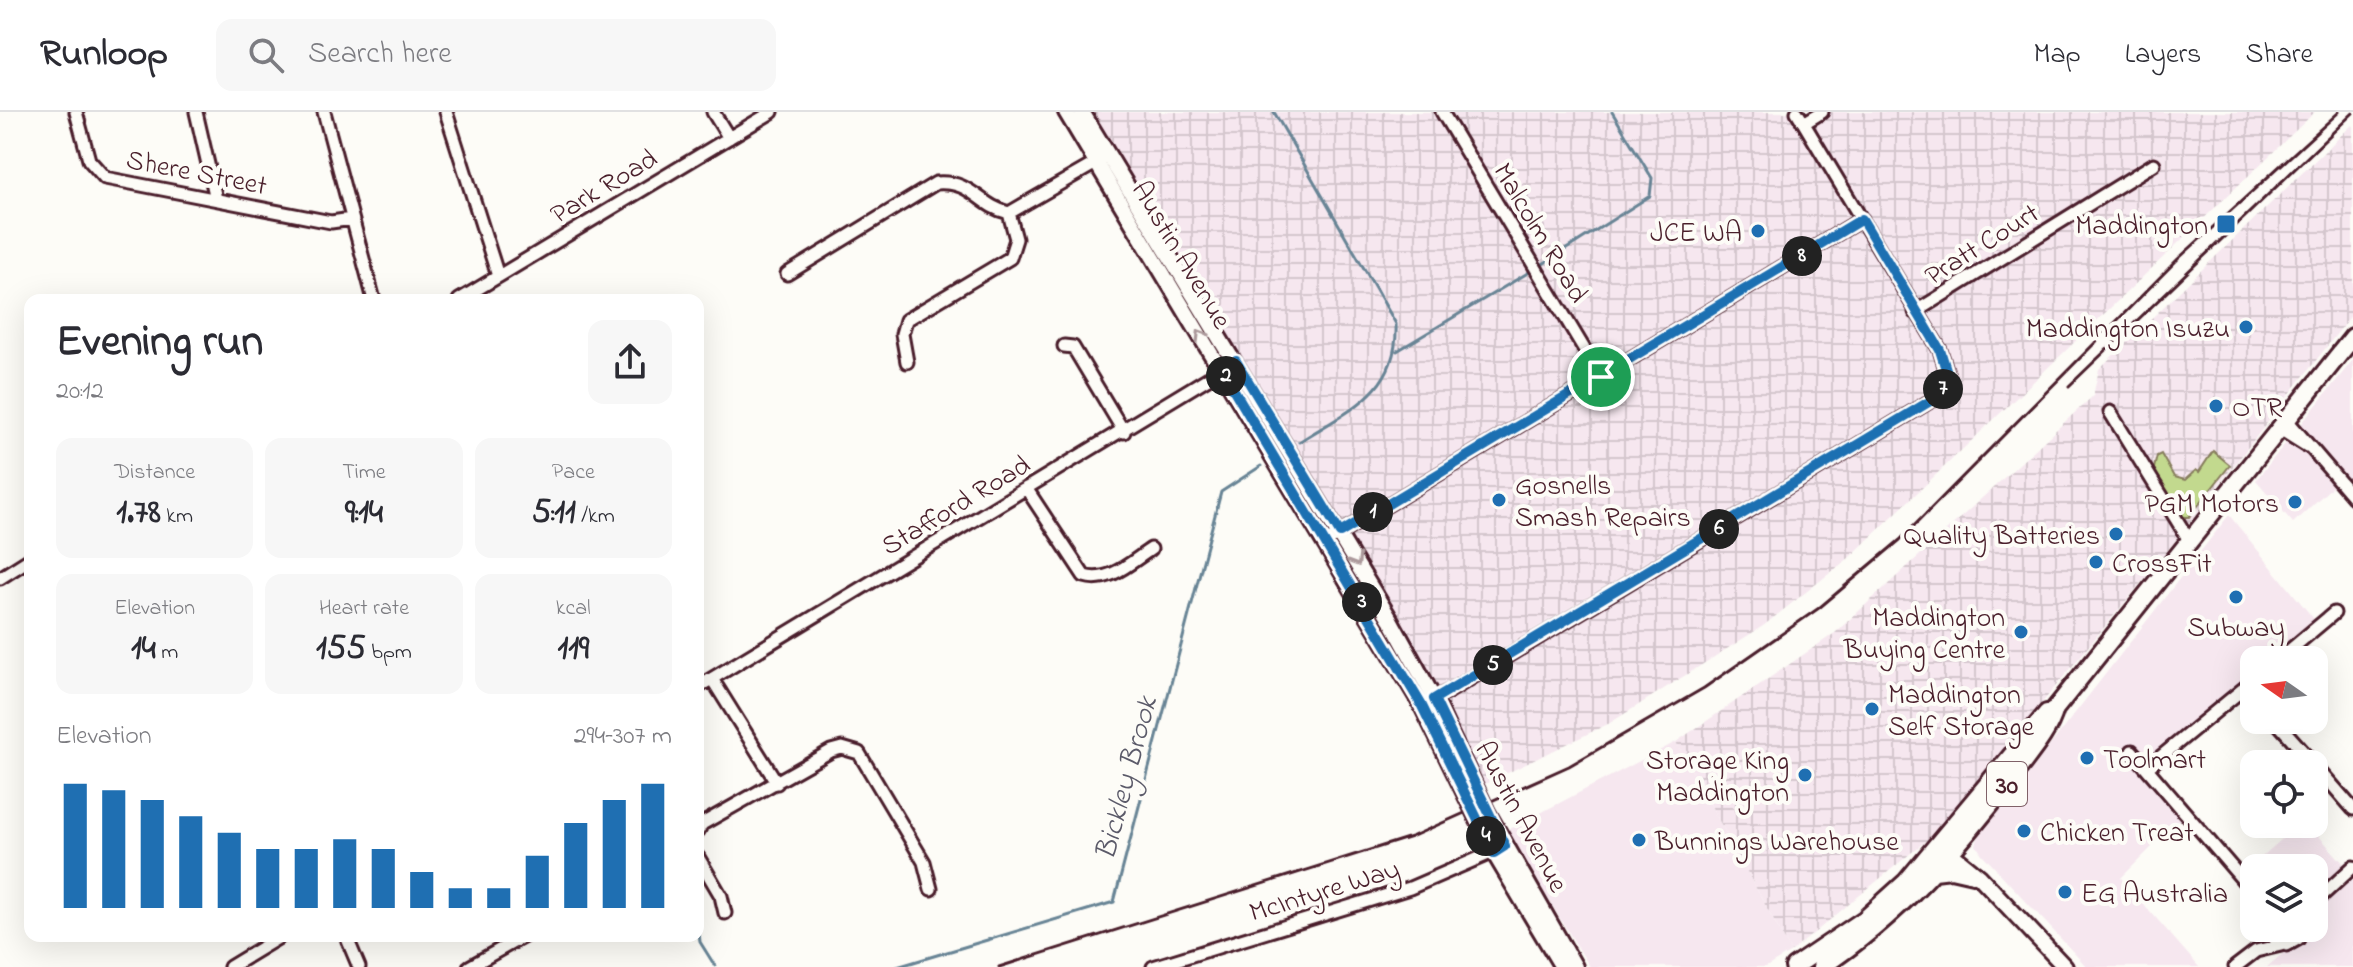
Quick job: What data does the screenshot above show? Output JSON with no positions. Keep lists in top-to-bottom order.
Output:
{
  "streets": {
    "highway": ["30"],
    "main road": ["Austin Avenue"],
    "street": [
      "Shere Street",
      "Park Road",
      "Malcolm Road",
      "Pratt Court",
      "Stafford Road",
      "McIntyre Way"
    ]
  },
  "crossings": [
    ["Austin Avenue", "Stafford Road"],
    ["Austin Avenue", "McIntyre Way"]
  ],
  "water": ["Bickley Brook"],
  "places": {
    "transit": ["Maddington"],
    "other": [
      "JCE WA",
      "Maddington Isuzu",
      "OTR",
      "Gosnells Smash Repairs",
      "PGM Motors",
      "Quality Batteries",
      "CrossFit",
      "Subway",
      "Maddington Buying Centre",
      "Maddington Self Storage",
      "Toolmart",
      "Storage King Maddington",
      "Chicken Treat",
      "Bunnings Warehouse",
      "EG Australia"
    ]
  },
  "north": "left",
  "page": {
    "header": "Runloop",
    "search": "Search here",
    "nav": ["Map", "Layers", "Share"],
    "pins": [
      "8",
      "2",
      "7",
      "1",
      "6",
      "3",
      "5",
      "4"
    ],
    "heading": ["Evening run", "20:12"],
    "stats": [
      ["Distance", "1.78 km"],
      ["Time", "9:14"],
      ["Pace", "5:11 /km"],
      ["Elevation", "14 m"],
      ["Heart rate", "155 bpm"],
      ["kcal", "119"]
    ],
    "chart": ["Elevation", "294–307 m"]
  }
}
